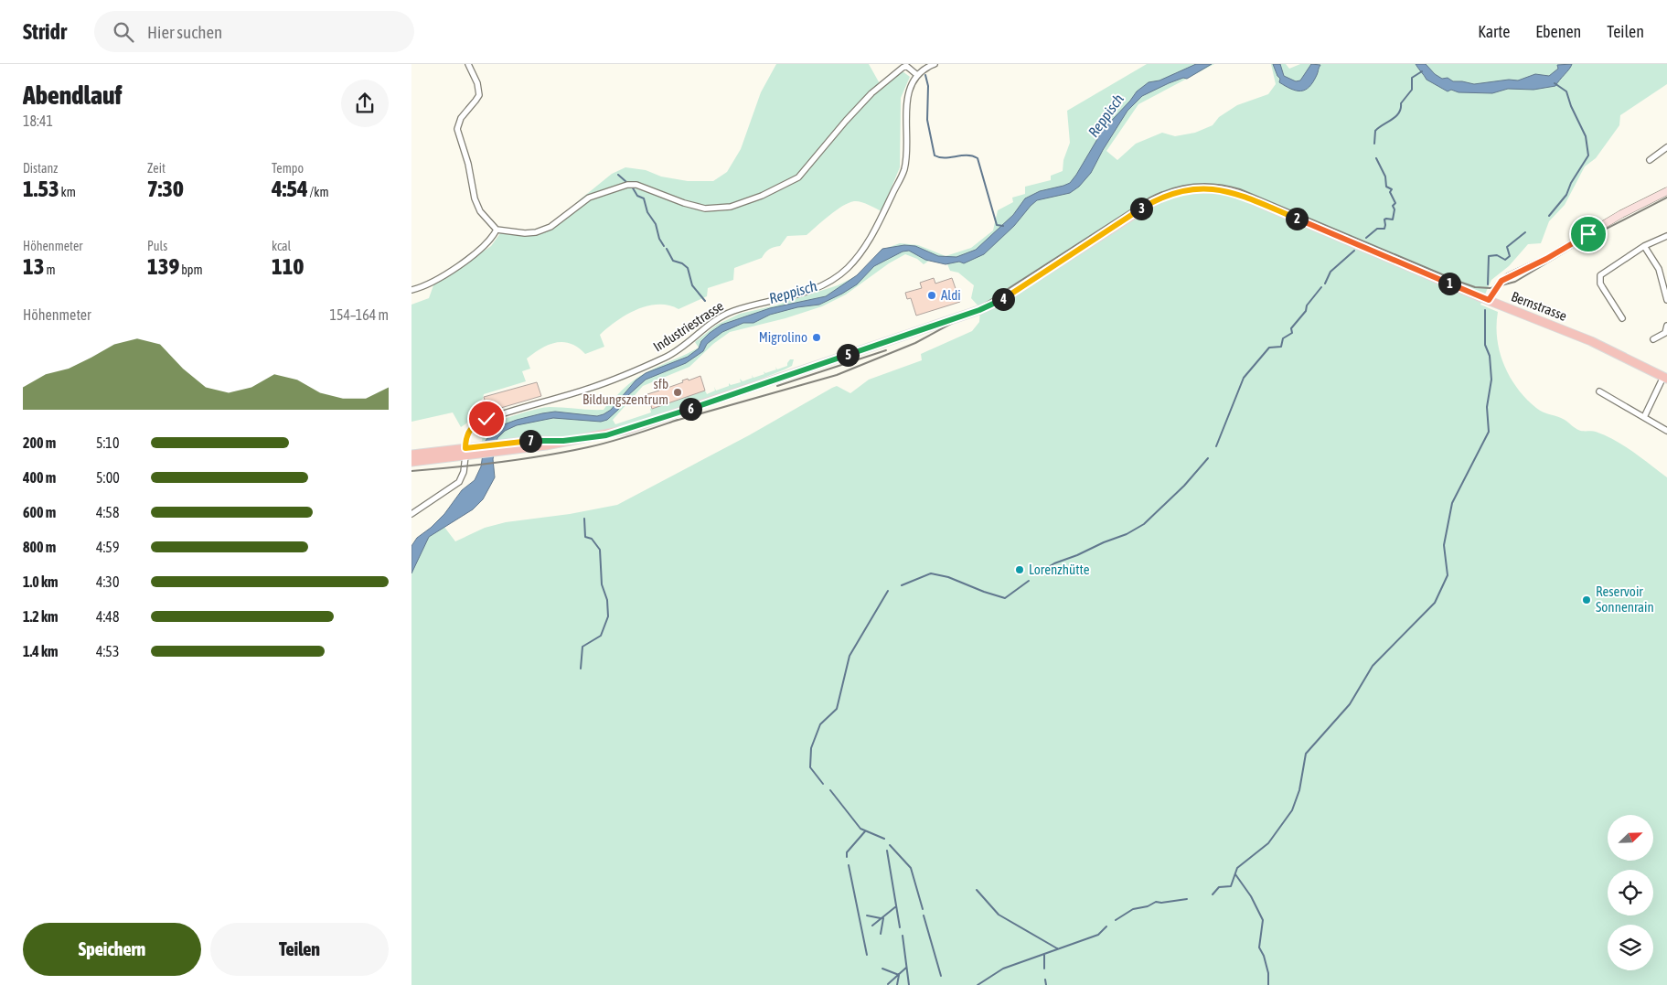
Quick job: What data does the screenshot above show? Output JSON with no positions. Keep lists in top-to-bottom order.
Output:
{
  "streets": {
    "main road": ["Bernstrasse"],
    "street": ["Industriestrasse"]
  },
  "crossings": [
    ["Bernstrasse", "Industriestrasse"]
  ],
  "water": ["Reppisch"],
  "places": [
    "Aldi",
    "Migrolino",
    "sfb Bildungszentrum",
    "Lorenzhütte",
    "Reservoir Sonnenrain"
  ],
  "north": "top right",
  "page": {
    "header": "Stridr",
    "search": "Hier suchen",
    "nav": ["Karte", "Ebenen", "Teilen"],
    "heading": ["Abendlauf", "18:41"],
    "stats": [
      ["Distanz", "1.53 km"],
      ["Zeit", "7:30"],
      ["Tempo", "4:54 /km"],
      ["Höhenmeter", "13 m"],
      ["Puls", "139 bpm"],
      ["kcal", "110"]
    ],
    "pins": [
      "3",
      "2",
      "1",
      "4",
      "5",
      "6",
      "7"
    ],
    "chart": ["Höhenmeter", "154–164 m"],
    "list": [
      {
        "name": "200 m",
        "note": "5:10"
      },
      {
        "name": "400 m",
        "note": "5:00"
      },
      {
        "name": "600 m",
        "note": "4:58"
      },
      {
        "name": "800 m",
        "note": "4:59"
      },
      {
        "name": "1.0 km",
        "note": "4:30"
      },
      {
        "name": "1.2 km",
        "note": "4:48"
      },
      {
        "name": "1.4 km",
        "note": "4:53"
      }
    ],
    "buttons": ["Speichern", "Teilen"]
  }
}
